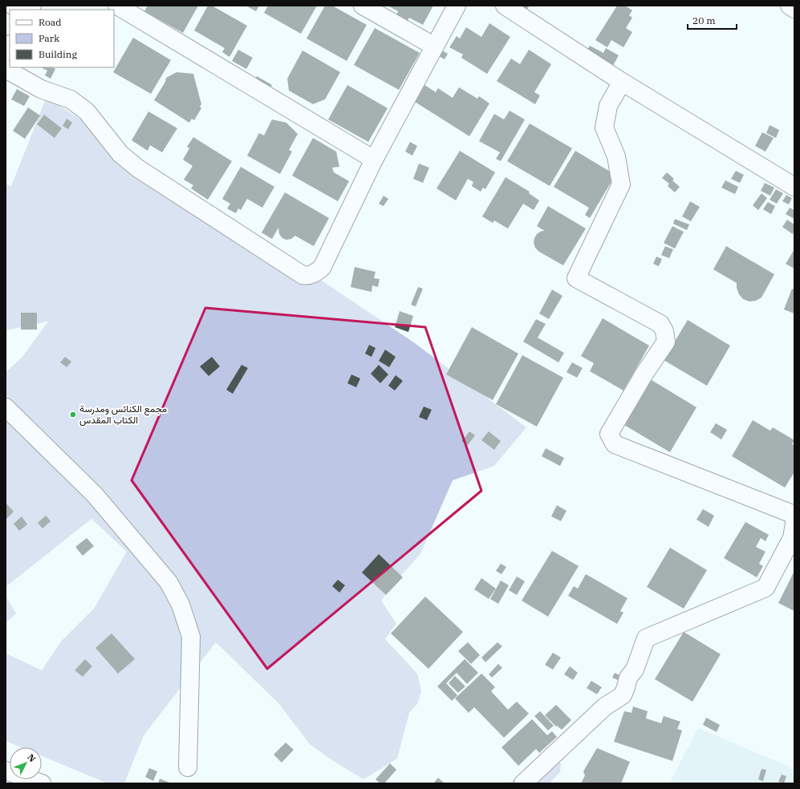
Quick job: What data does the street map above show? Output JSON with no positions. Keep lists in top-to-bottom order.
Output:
{
  "places": ["مجمع الكنائس ومدرسة الكتاب المقدس"],
  "legend": ["Road", "Park", "Building"],
  "scale_bar": "20 m",
  "north": "top right"
}
